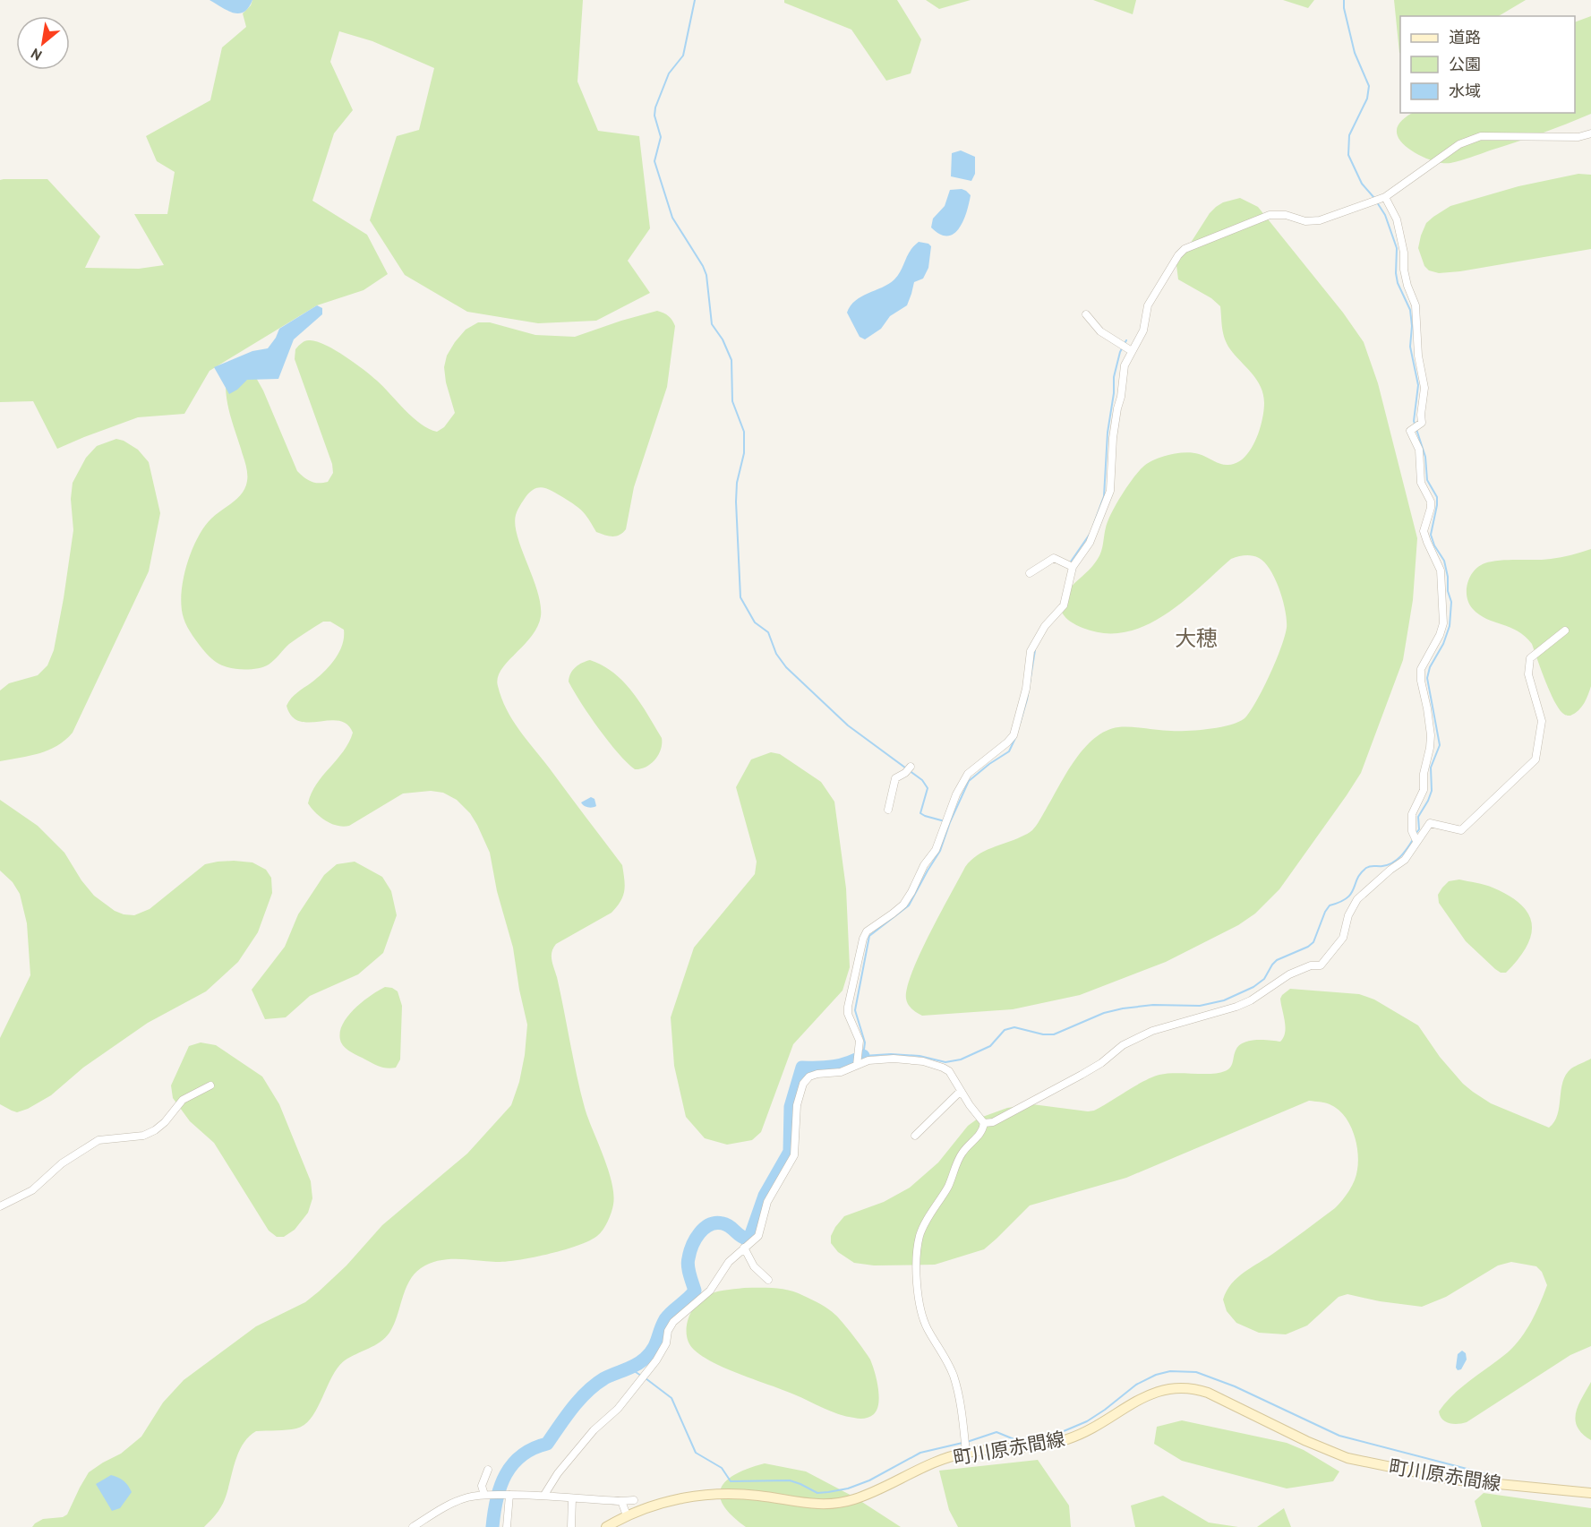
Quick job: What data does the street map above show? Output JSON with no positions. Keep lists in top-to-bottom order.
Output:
{
  "streets": {
    "main road": ["町川原赤間線"]
  },
  "districts": ["大穂"],
  "legend": ["道路", "公園", "水域"],
  "north": "bottom left"
}
